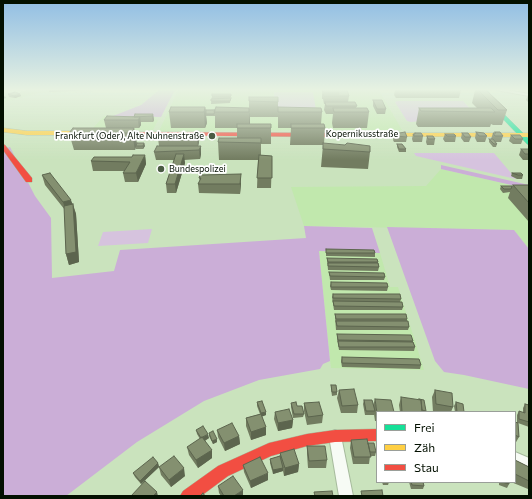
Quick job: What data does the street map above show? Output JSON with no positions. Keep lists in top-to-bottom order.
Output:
{
  "streets": {
    "main road": ["Kopernikusstraße"]
  },
  "places": ["Frankfurt (Oder), Alte Nuhnenstraße", "Bundespolizei"],
  "legend": ["Frei", "Zäh", "Stau"]
}
